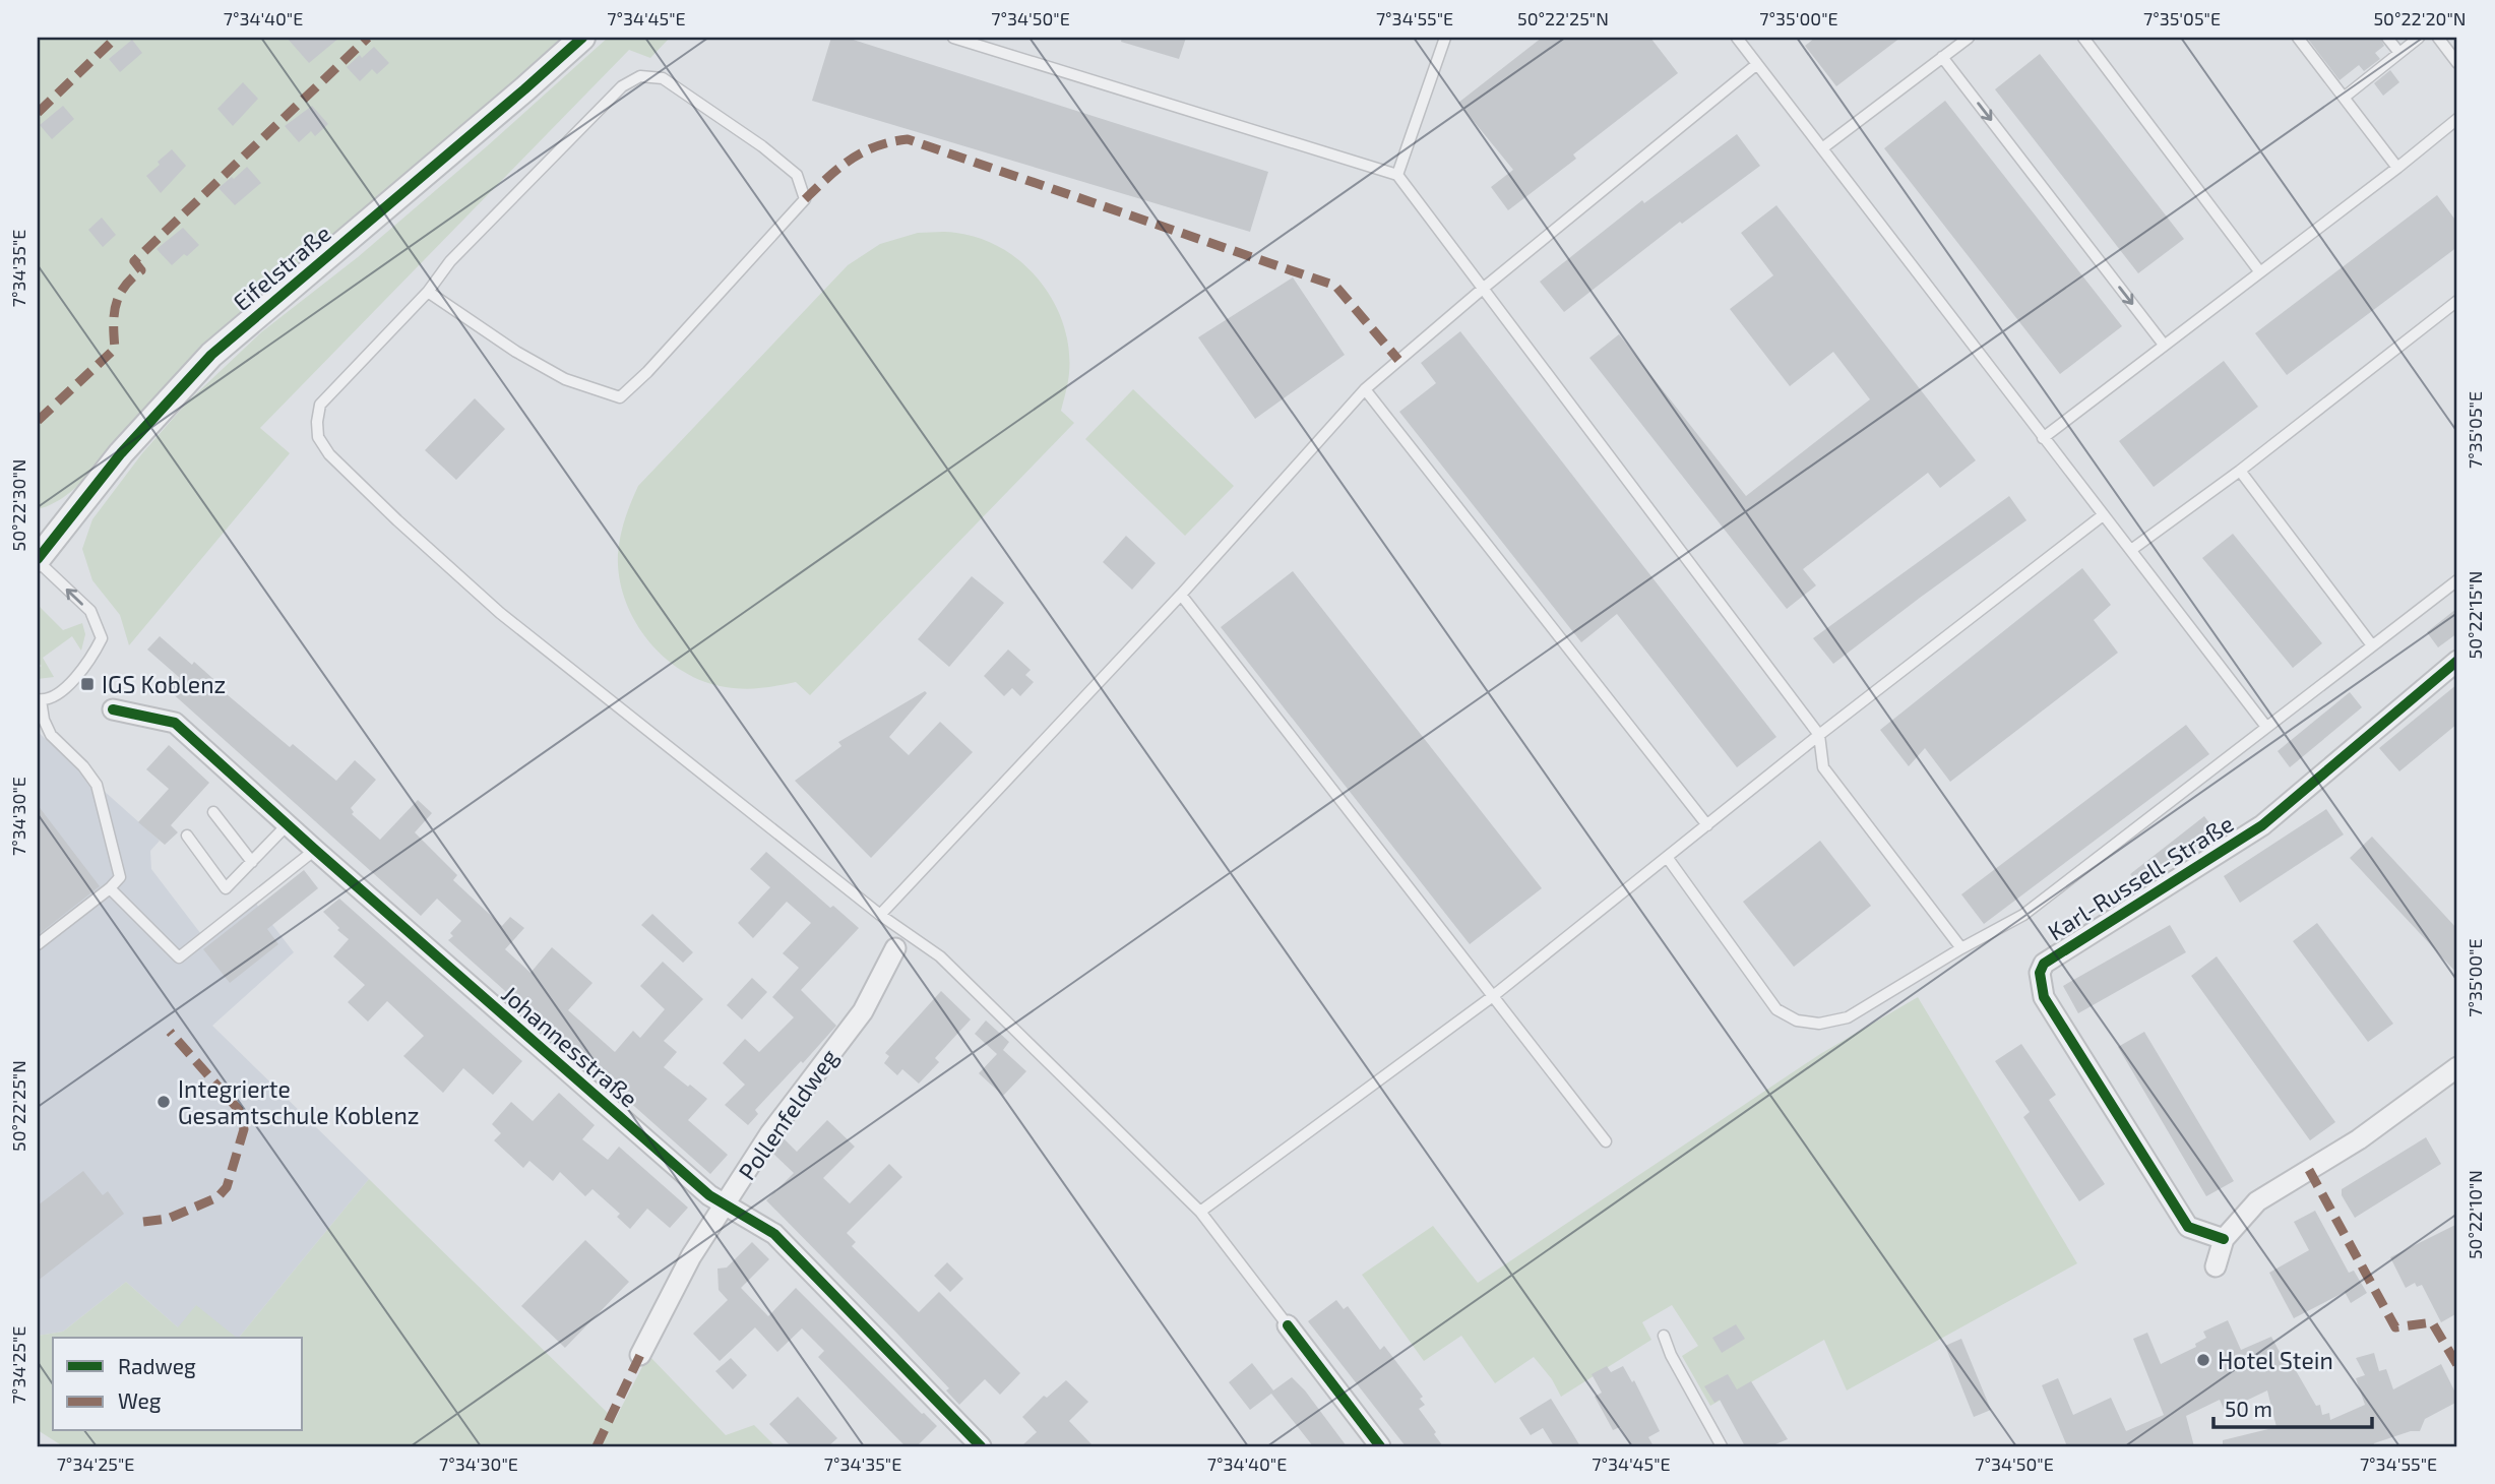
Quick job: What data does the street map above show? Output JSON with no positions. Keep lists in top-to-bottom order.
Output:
{
  "streets": {
    "street": [
      "Eifelstraße",
      "Karl-Russell-Straße",
      "Johannesstraße",
      "Pollenfeldweg"
    ]
  },
  "crossings": [
    ["Johannesstraße", "Pollenfeldweg"]
  ],
  "places": {
    "transit": ["IGS Koblenz"],
    "other": ["Integrierte Gesamtschule Koblenz", "Hotel Stein"]
  },
  "legend": ["Radweg", "Weg"],
  "scale_bar": "50 m",
  "coordinates": [
    "7°34'40\"E",
    "7°34'45\"E",
    "7°34'50\"E",
    "7°34'55\"E",
    "50°22'25\"N",
    "7°35'00\"E",
    "7°35'05\"E",
    "50°22'20\"N",
    "7°34'35\"E",
    "50°22'30\"N",
    "50°22'15\"N",
    "7°34'30\"E",
    "50°22'10\"N",
    "7°34'25\"E"
  ]
}
